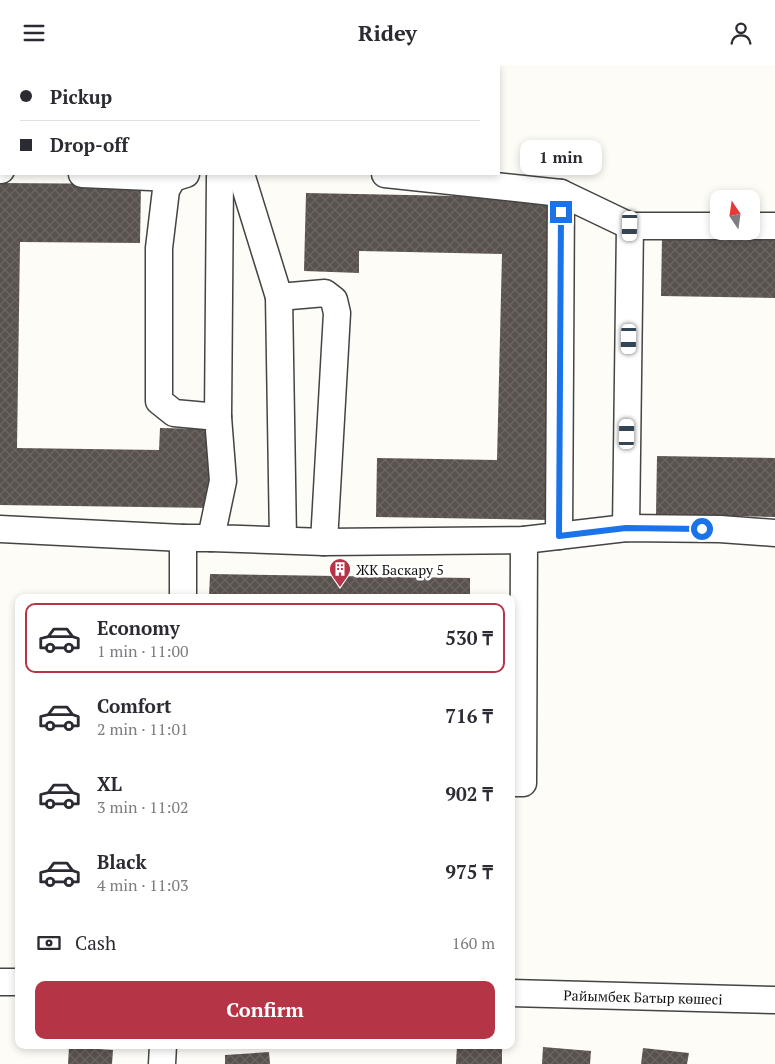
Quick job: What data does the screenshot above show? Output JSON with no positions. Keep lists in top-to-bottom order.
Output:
{
  "streets": {
    "street": ["Райымбек Батыр көшесі"]
  },
  "places": {
    "building": ["ЖК Баскару 5"]
  },
  "north": "top",
  "page": {
    "header": "Ridey",
    "banner": ["Pickup", "Drop-off"],
    "bubble": "1 min",
    "list": [
      {
        "name": "Economy",
        "note": "1 min · 11:00",
        "value": "530 ₸"
      },
      {
        "name": "Comfort",
        "note": "2 min · 11:01",
        "value": "716 ₸"
      },
      {
        "name": "XL",
        "note": "3 min · 11:02",
        "value": "902 ₸"
      },
      {
        "name": "Black",
        "note": "4 min · 11:03",
        "value": "975 ₸"
      }
    ],
    "pay": ["Cash", "160 m"],
    "buttons": "Confirm"
  }
}
